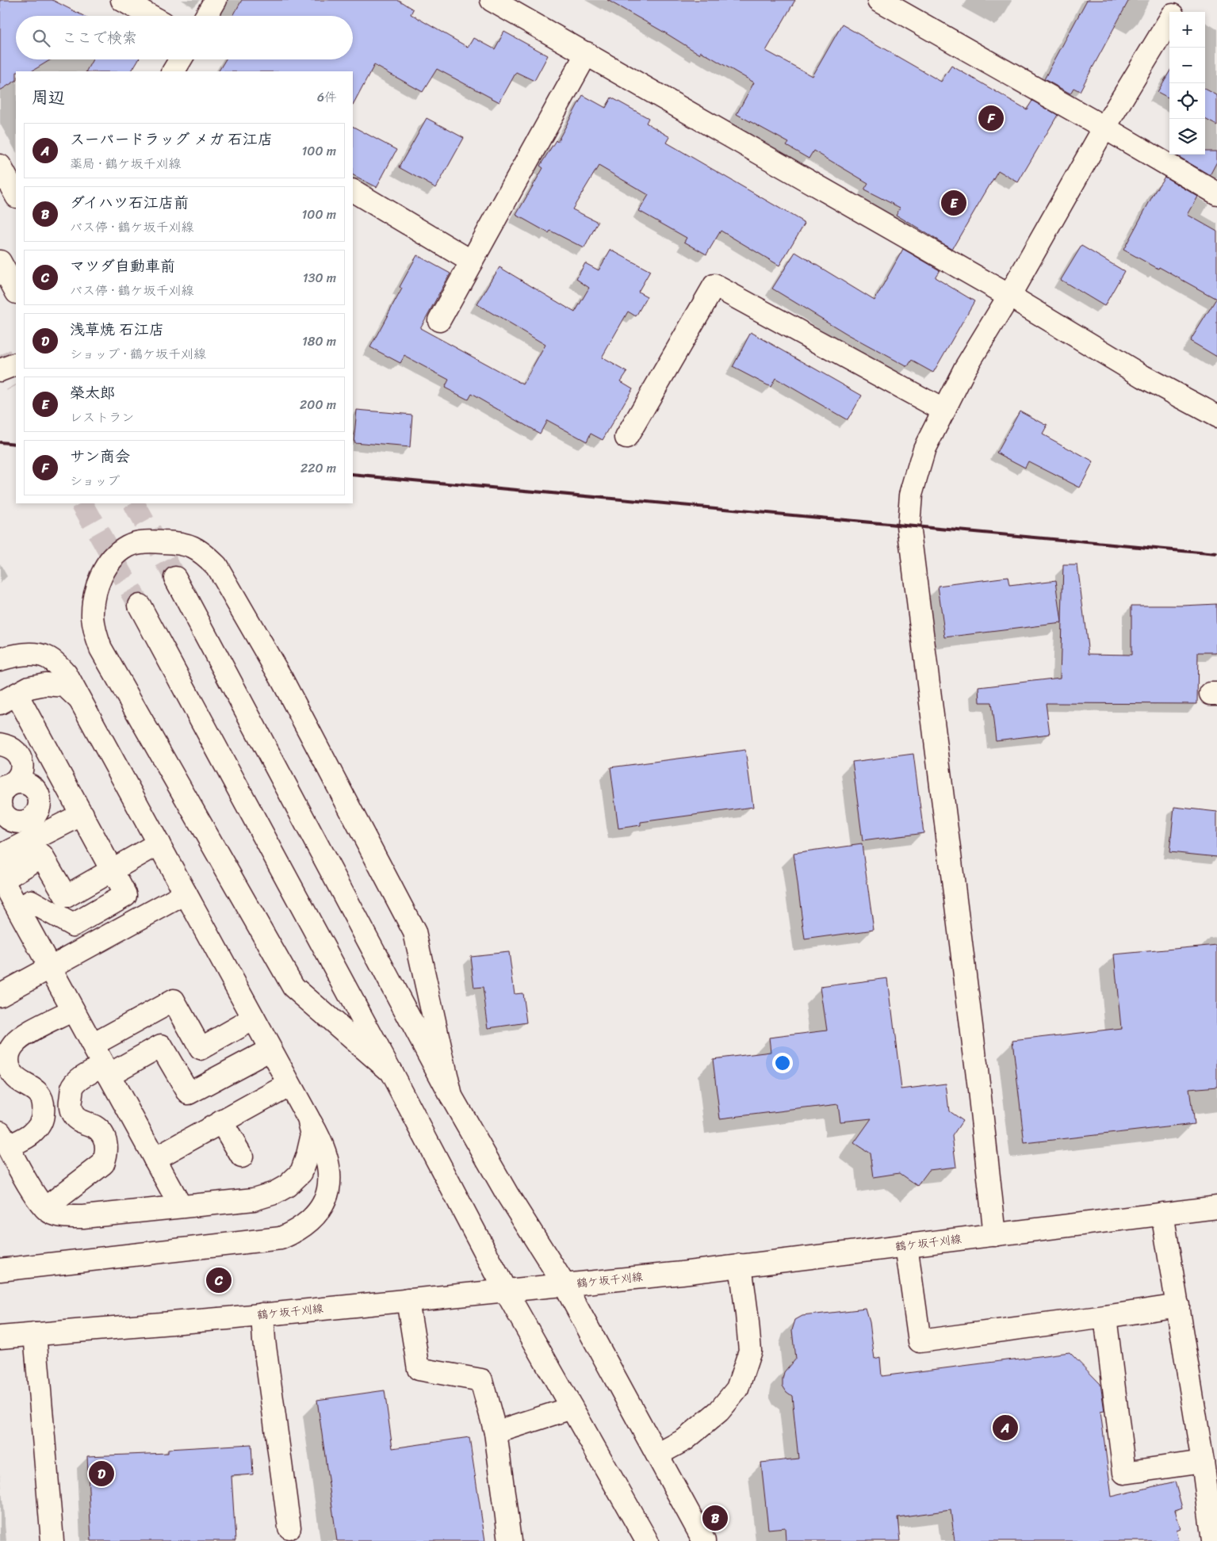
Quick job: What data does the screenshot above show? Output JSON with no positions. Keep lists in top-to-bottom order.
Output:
{
  "streets": {
    "street": ["鶴ケ坂千刈線"]
  },
  "page": {
    "map_buttons": ["+", "−"],
    "search": "ここで検索",
    "heading": ["周辺", "6件"],
    "pins": [
      "F",
      "E",
      "C",
      "A",
      "D",
      "B"
    ],
    "list": [
      {
        "mark": "A",
        "name": "スーパードラッグ メガ 石江店",
        "note": "薬局 · 鶴ケ坂千刈線",
        "value": "100 m"
      },
      {
        "mark": "B",
        "name": "ダイハツ石江店前",
        "note": "バス停 · 鶴ケ坂千刈線",
        "value": "100 m"
      },
      {
        "mark": "C",
        "name": "マツダ自動車前",
        "note": "バス停 · 鶴ケ坂千刈線",
        "value": "130 m"
      },
      {
        "mark": "D",
        "name": "浅草焼 石江店",
        "note": "ショップ · 鶴ケ坂千刈線",
        "value": "180 m"
      },
      {
        "mark": "E",
        "name": "榮太郎",
        "note": "レストラン",
        "value": "200 m"
      },
      {
        "mark": "F",
        "name": "サン商会",
        "note": "ショップ",
        "value": "220 m"
      }
    ]
  }
}
